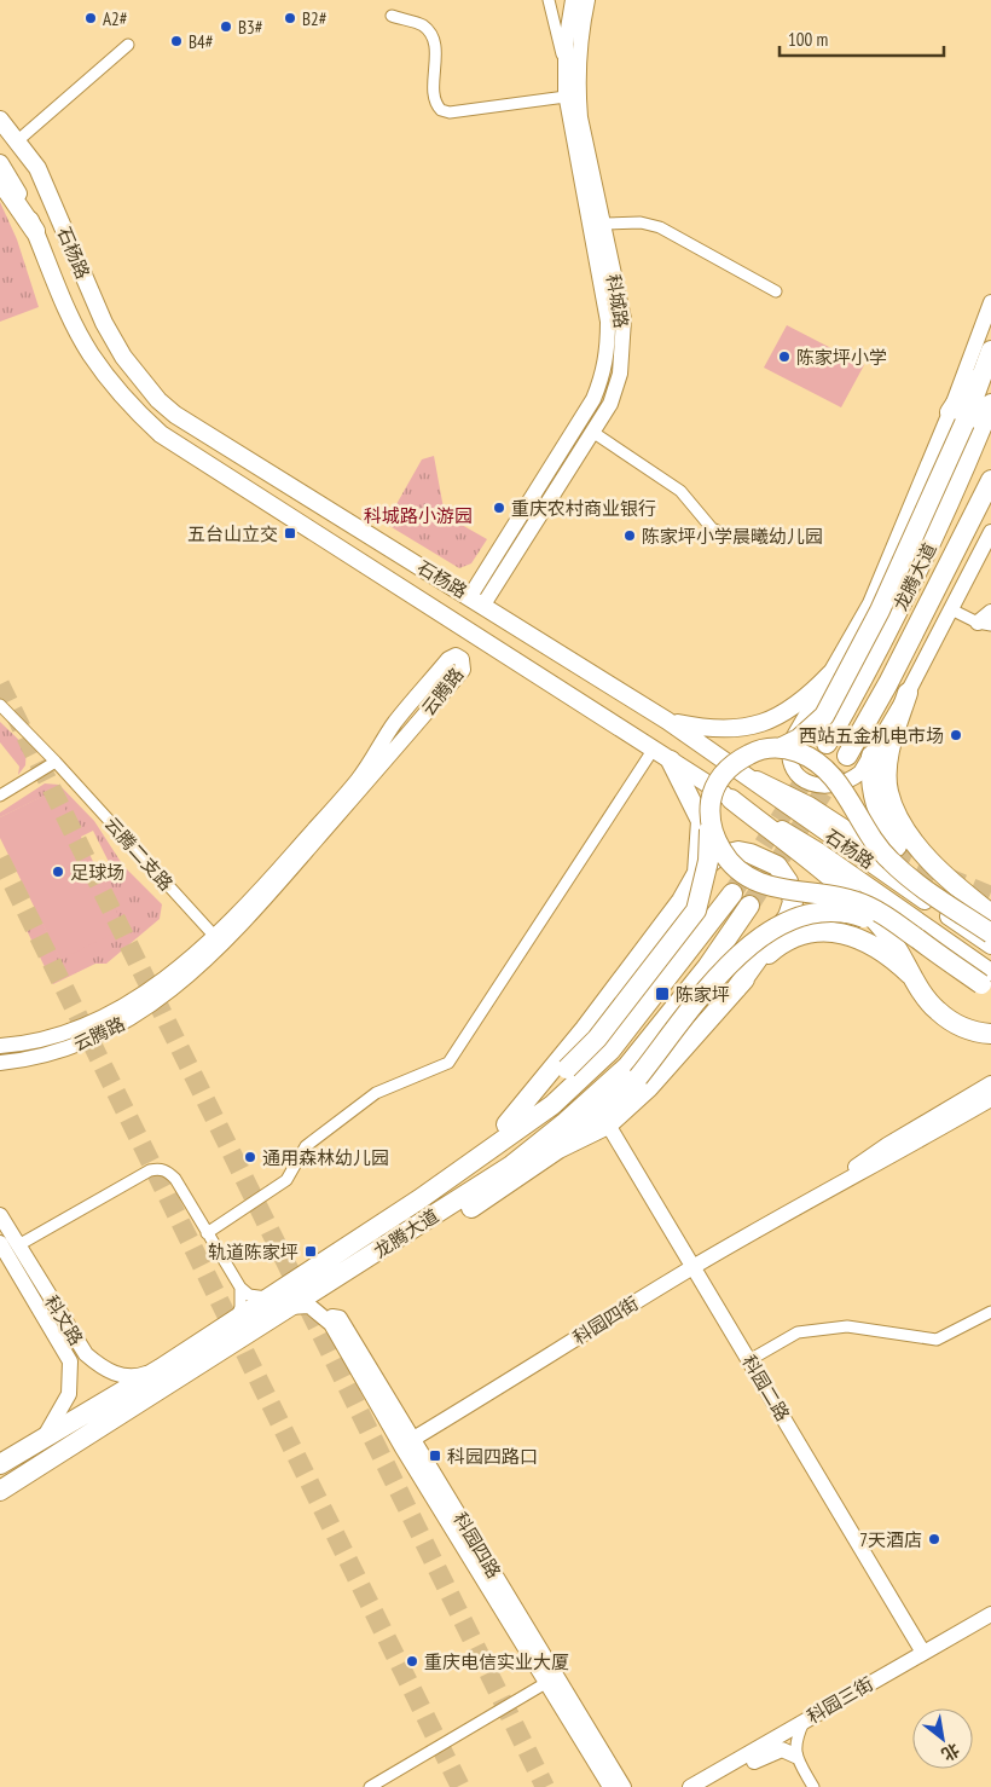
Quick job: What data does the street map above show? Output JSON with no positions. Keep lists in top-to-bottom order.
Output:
{
  "streets": {
    "highway": ["龙腾大道"],
    "main road": ["石杨路"],
    "street": [
      "科城路",
      "云腾路",
      "云腾二支路",
      "科文路",
      "科园四街",
      "科园二路",
      "科园四路",
      "科园三街"
    ]
  },
  "crossings": [
    ["石杨路", "科城路"],
    ["龙腾大道", "科文路"],
    ["龙腾大道", "科园四路"],
    ["云腾路", "云腾二支路"],
    ["科园四街", "科园二路"],
    ["科园四街", "科园四路"],
    ["科园二路", "科园三街"]
  ],
  "parks": ["科城路小游园"],
  "places": {
    "other": [
      "A2#",
      "B2#",
      "B3#",
      "B4#",
      "陈家坪小学",
      "重庆农村商业银行",
      "陈家坪小学晨曦幼儿园",
      "西站五金机电市场",
      "足球场",
      "通用森林幼儿园",
      "7天酒店",
      "重庆电信实业大厦"
    ],
    "transit": [
      "五台山立交",
      "陈家坪",
      "轨道陈家坪",
      "科园四路口"
    ]
  },
  "scale_bar": "100 m",
  "north": "bottom right"
}
